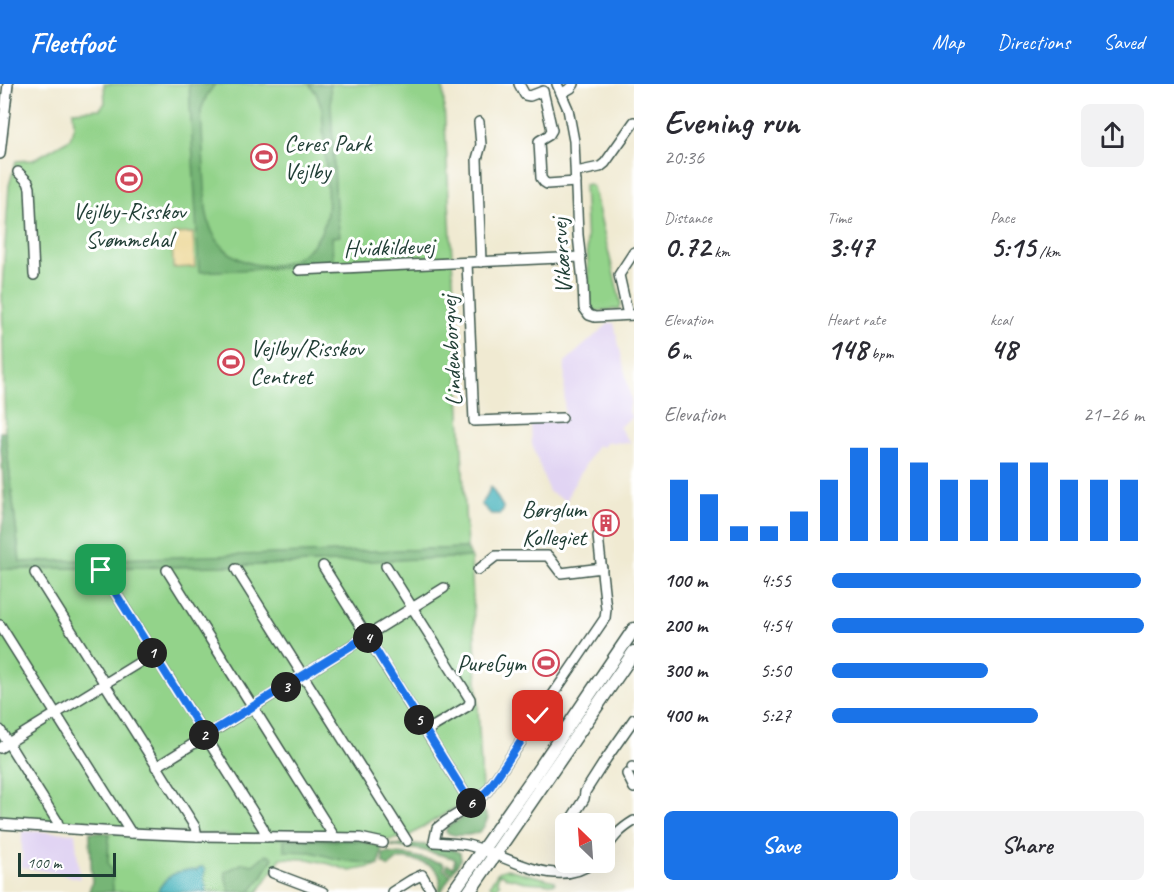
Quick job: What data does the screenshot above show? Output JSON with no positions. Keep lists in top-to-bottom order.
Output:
{
  "streets": {
    "street": ["Hvidkildevej", "Vikærsvej", "Lindenborgvej"]
  },
  "crossings": [
    ["Hvidkildevej", "Vikærsvej"],
    ["Hvidkildevej", "Lindenborgvej"]
  ],
  "places": {
    "sports": [
      "Ceres Park Vejlby",
      "Vejlby-Risskov Svømmehal",
      "Vejlby/Risskov Centret",
      "PureGym"
    ],
    "building": ["Børglum Kollegiet"]
  },
  "scale_bar": "100 m",
  "north": "top left",
  "page": {
    "header": "Fleetfoot",
    "nav": ["Map", "Directions", "Saved"],
    "heading": ["Evening run", "20:36"],
    "stats": [
      ["Distance", "0.72 km"],
      ["Time", "3:47"],
      ["Pace", "5:15 /km"],
      ["Elevation", "6 m"],
      ["Heart rate", "148 bpm"],
      ["kcal", "48"]
    ],
    "chart": ["Elevation", "21–26 m"],
    "list": [
      {
        "name": "100 m",
        "note": "4:55"
      },
      {
        "name": "200 m",
        "note": "4:54"
      },
      {
        "name": "300 m",
        "note": "5:50"
      },
      {
        "name": "400 m",
        "note": "5:27"
      }
    ],
    "pins": [
      "4",
      "1",
      "3",
      "5",
      "2",
      "6"
    ],
    "buttons": ["Save", "Share"],
    "scale": "100 m"
  }
}
